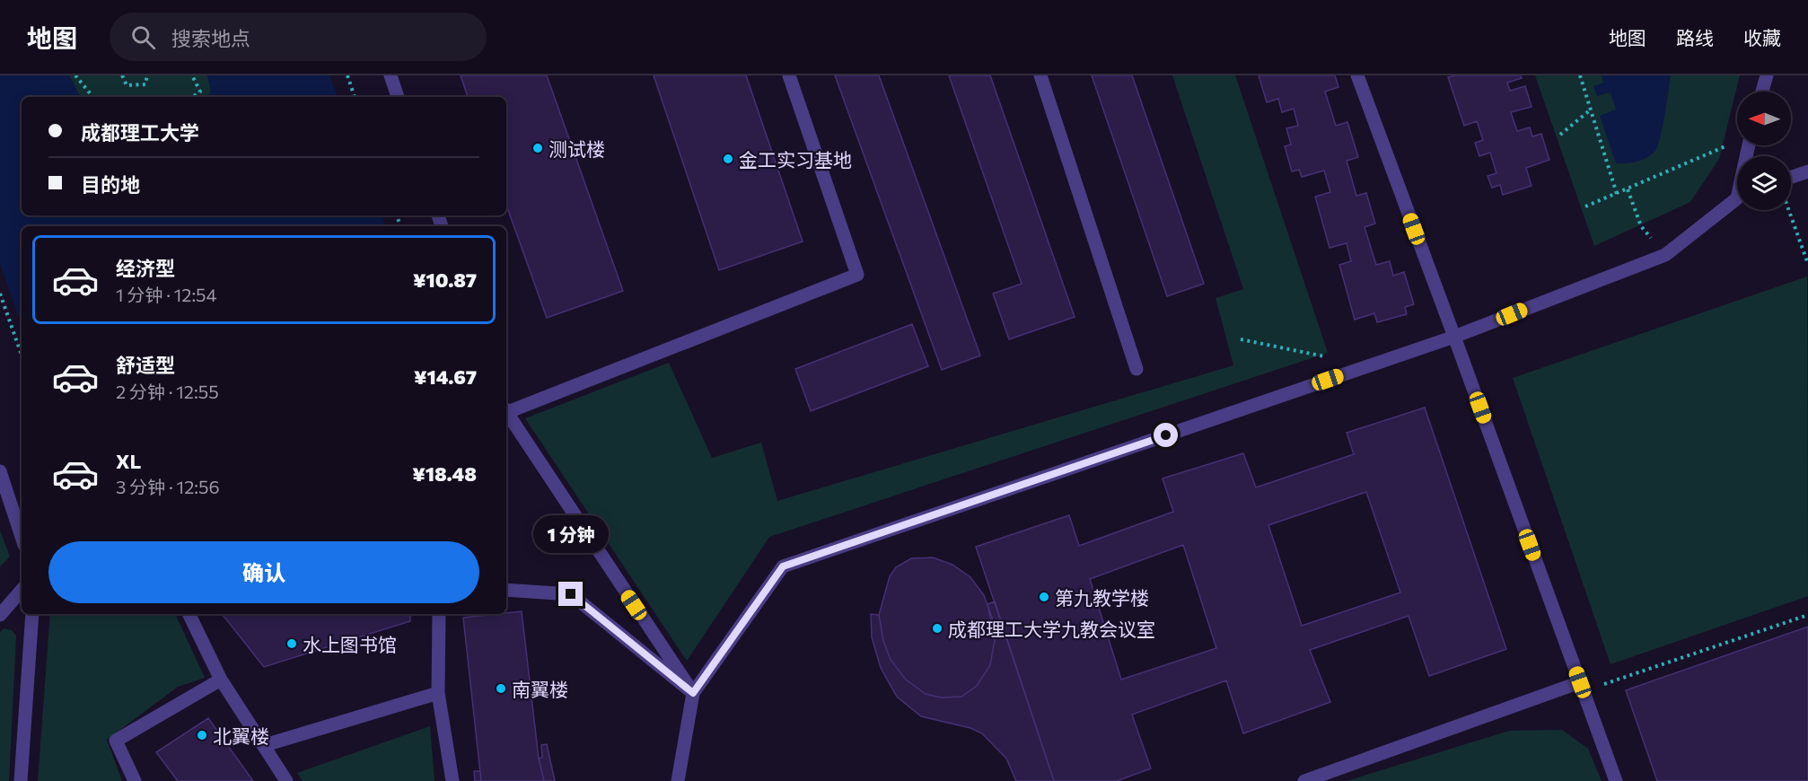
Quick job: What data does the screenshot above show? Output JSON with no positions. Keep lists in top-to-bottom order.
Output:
{
  "places": [
    "测试楼",
    "金工实习基地",
    "第九教学楼",
    "成都理工大学九教会议室",
    "水上图书馆",
    "南翼楼",
    "北翼楼"
  ],
  "north": "left",
  "page": {
    "header": "地图",
    "search": "搜索地点",
    "nav": ["地图", "路线", "收藏"],
    "banner": ["成都理工大学", "目的地"],
    "list": [
      {
        "name": "经济型",
        "note": "1 分钟 · 12:54",
        "value": "¥10.87"
      },
      {
        "name": "舒适型",
        "note": "2 分钟 · 12:55",
        "value": "¥14.67"
      },
      {
        "name": "XL",
        "note": "3 分钟 · 12:56",
        "value": "¥18.48"
      }
    ],
    "bubble": "1 分钟",
    "buttons": "确认"
  }
}
